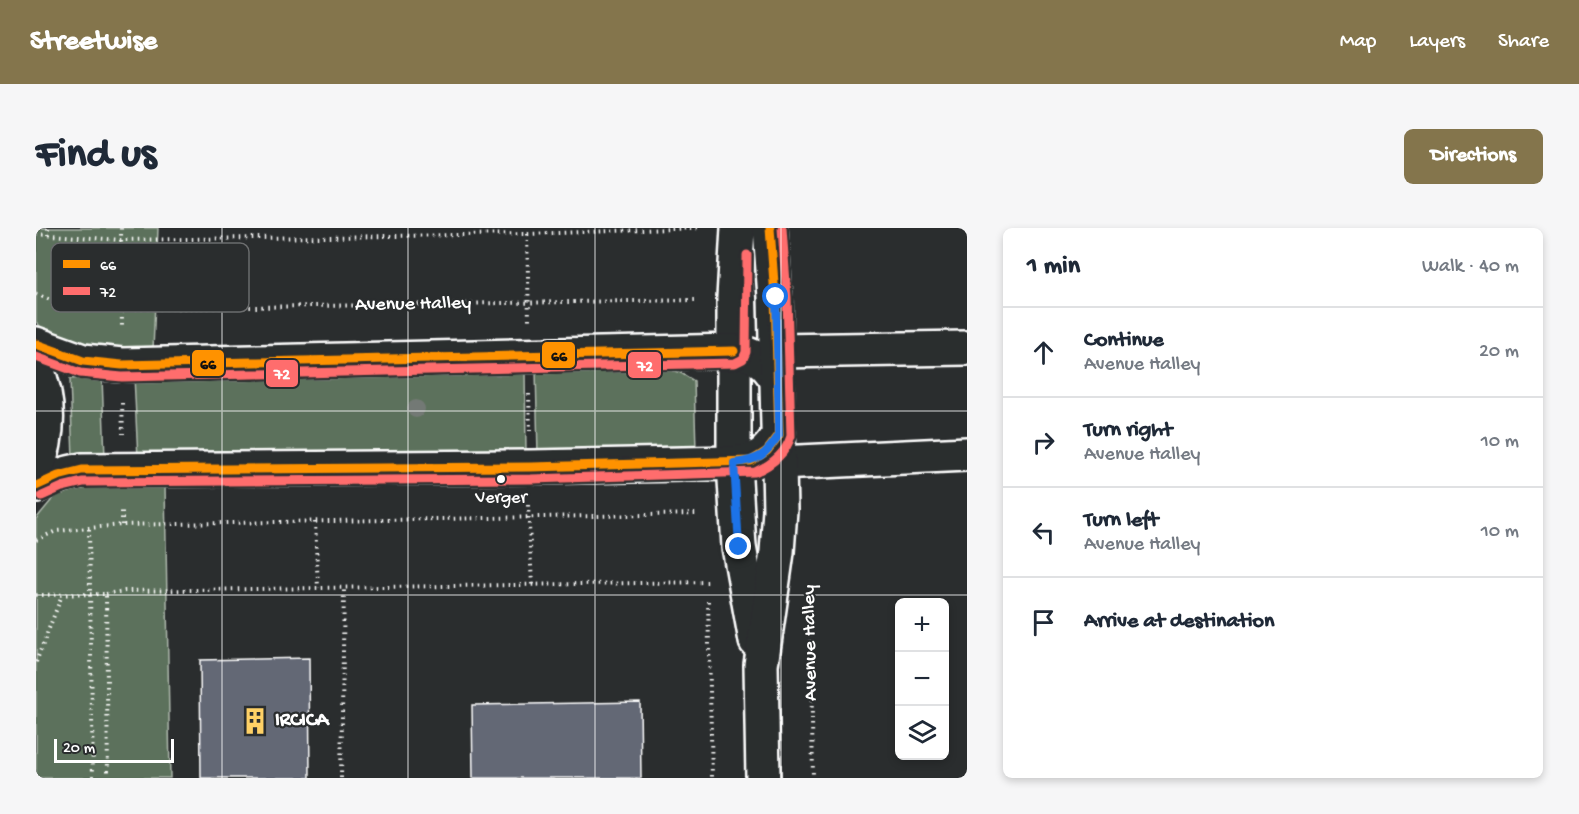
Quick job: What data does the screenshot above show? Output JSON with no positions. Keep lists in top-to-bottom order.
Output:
{
  "streets": {
    "street": ["Avenue Halley"]
  },
  "places": {
    "other": ["Verger"],
    "building": ["IRCICA"]
  },
  "lines": ["transit line 66", "transit line 72"],
  "legend": ["66", "72"],
  "scale_bar": "20 m",
  "page": {
    "header": "Streetwise",
    "nav": ["Map", "Layers", "Share"],
    "buttons": "Directions",
    "title": "Find us",
    "heading": ["1 min", "Walk · 40 m"],
    "list": [
      ["Continue", "Avenue Halley", "20 m"],
      ["Turn right", "Avenue Halley", "10 m"],
      ["Turn left", "Avenue Halley", "10 m"],
      "Arrive at destination"
    ],
    "map_buttons": ["+", "−"],
    "scale": "20 m"
  }
}
